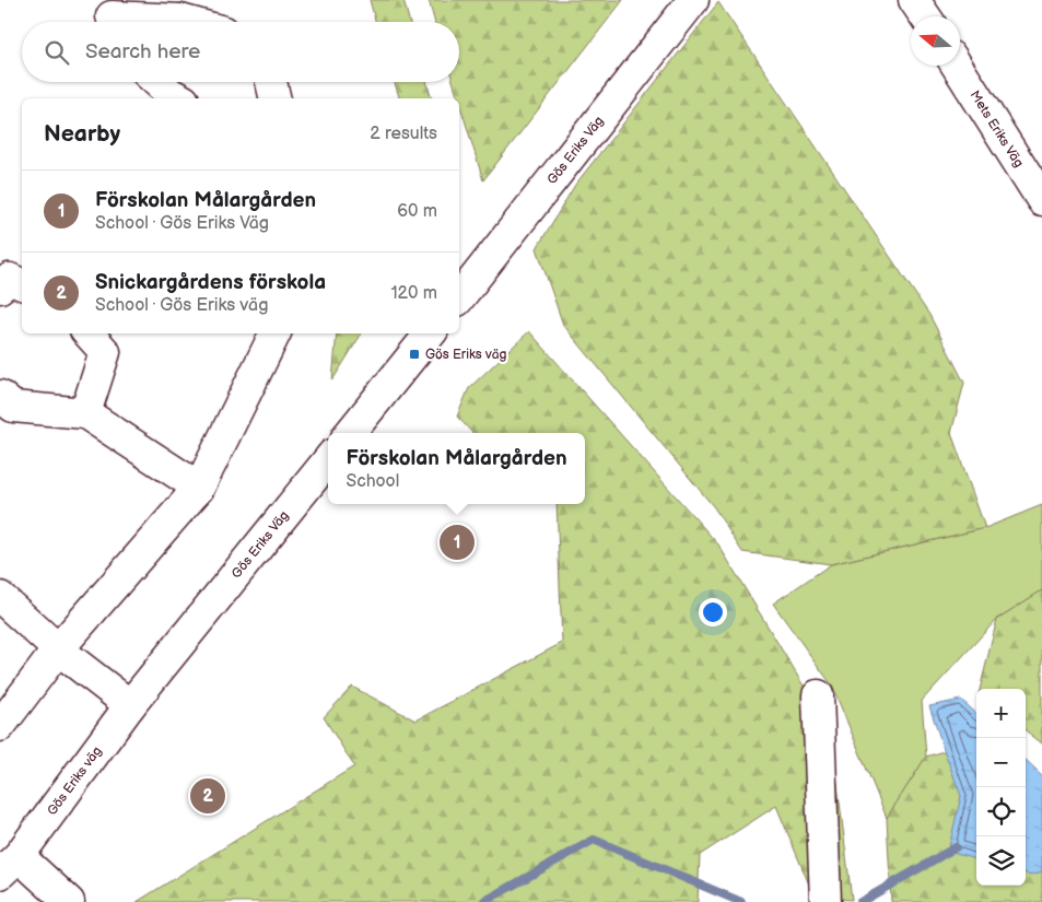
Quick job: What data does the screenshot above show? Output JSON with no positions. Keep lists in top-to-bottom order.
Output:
{
  "streets": {
    "street": ["Mets Eriks Väg", "Gös Eriks Väg", "Gös Eriks väg"]
  },
  "crossings": [
    ["Gös Eriks Väg", "Gös Eriks väg"]
  ],
  "places": {
    "transit": ["Gös Eriks väg"]
  },
  "north": "left",
  "page": {
    "search": "Search here",
    "heading": ["Nearby", "2 results"],
    "list": [
      {
        "mark": "1",
        "name": "Förskolan Målargården",
        "note": "School · Gös Eriks Väg",
        "value": "60 m"
      },
      {
        "mark": "2",
        "name": "Snickargårdens förskola",
        "note": "School · Gös Eriks väg",
        "value": "120 m"
      }
    ],
    "popup": ["Förskolan Målargården", "School"],
    "pins": ["1", "2"],
    "map_buttons": ["+", "−"]
  }
}
